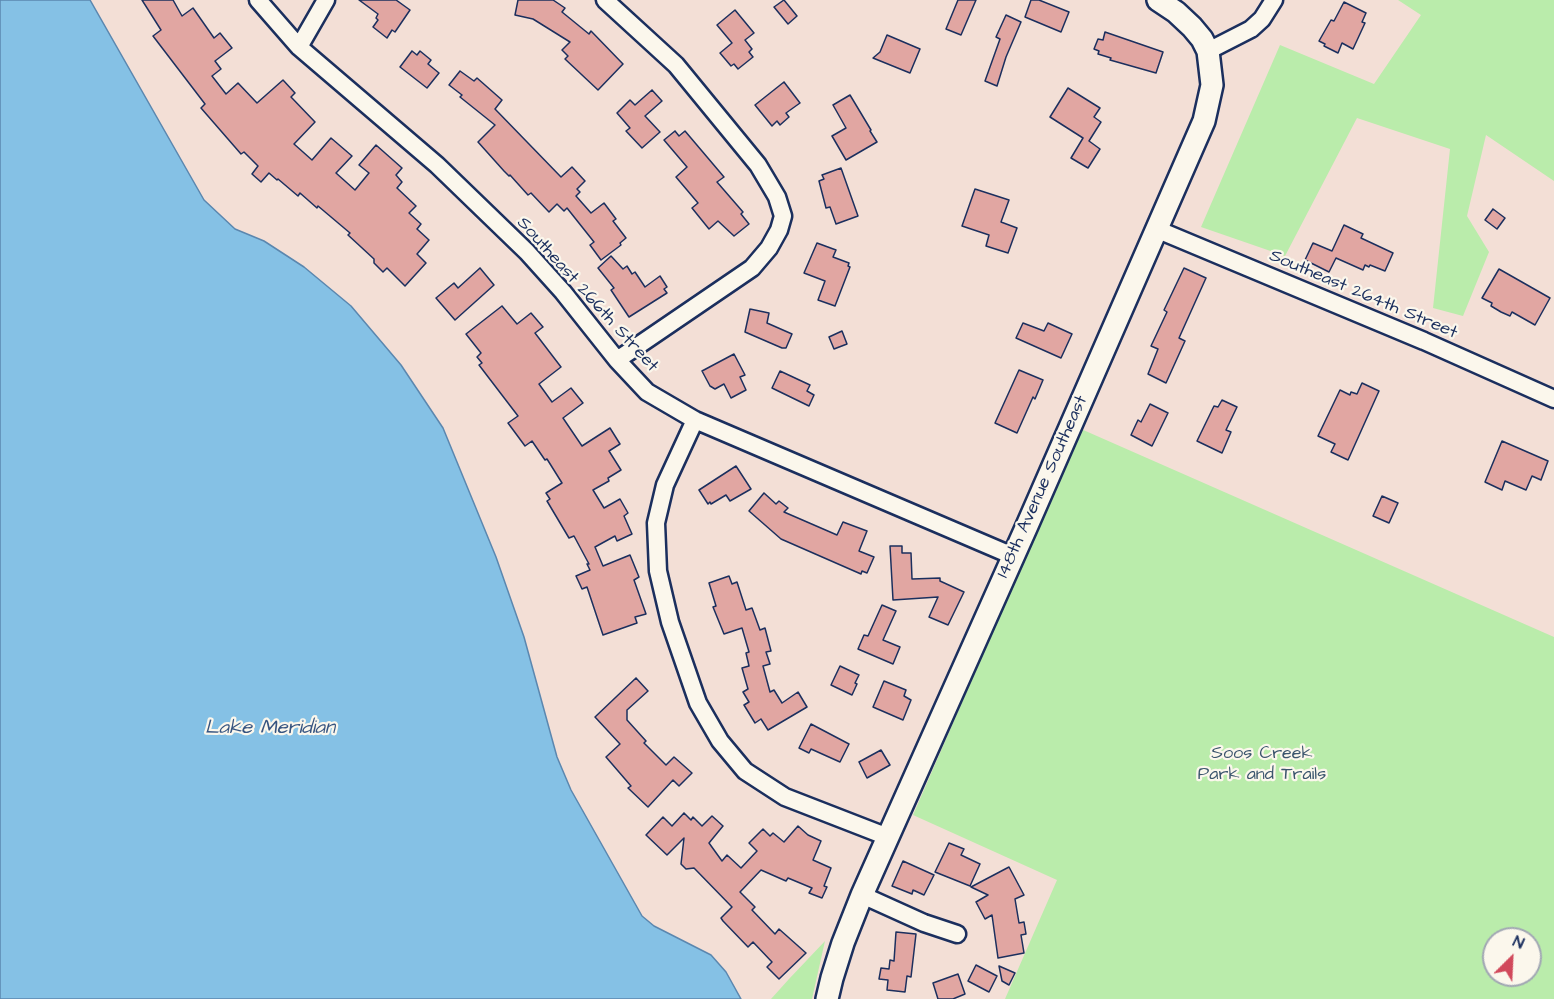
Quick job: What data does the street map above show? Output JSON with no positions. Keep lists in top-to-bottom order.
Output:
{
  "streets": {
    "street": ["Southeast 266th Street", "Southeast 264th Street", "148th Avenue Southeast"]
  },
  "crossings": [
    ["Southeast 266th Street", "148th Avenue Southeast"],
    ["Southeast 264th Street", "148th Avenue Southeast"]
  ],
  "water": ["Lake Meridian"],
  "parks": ["Soos Creek Park and Trails"],
  "north": "top right"
}
